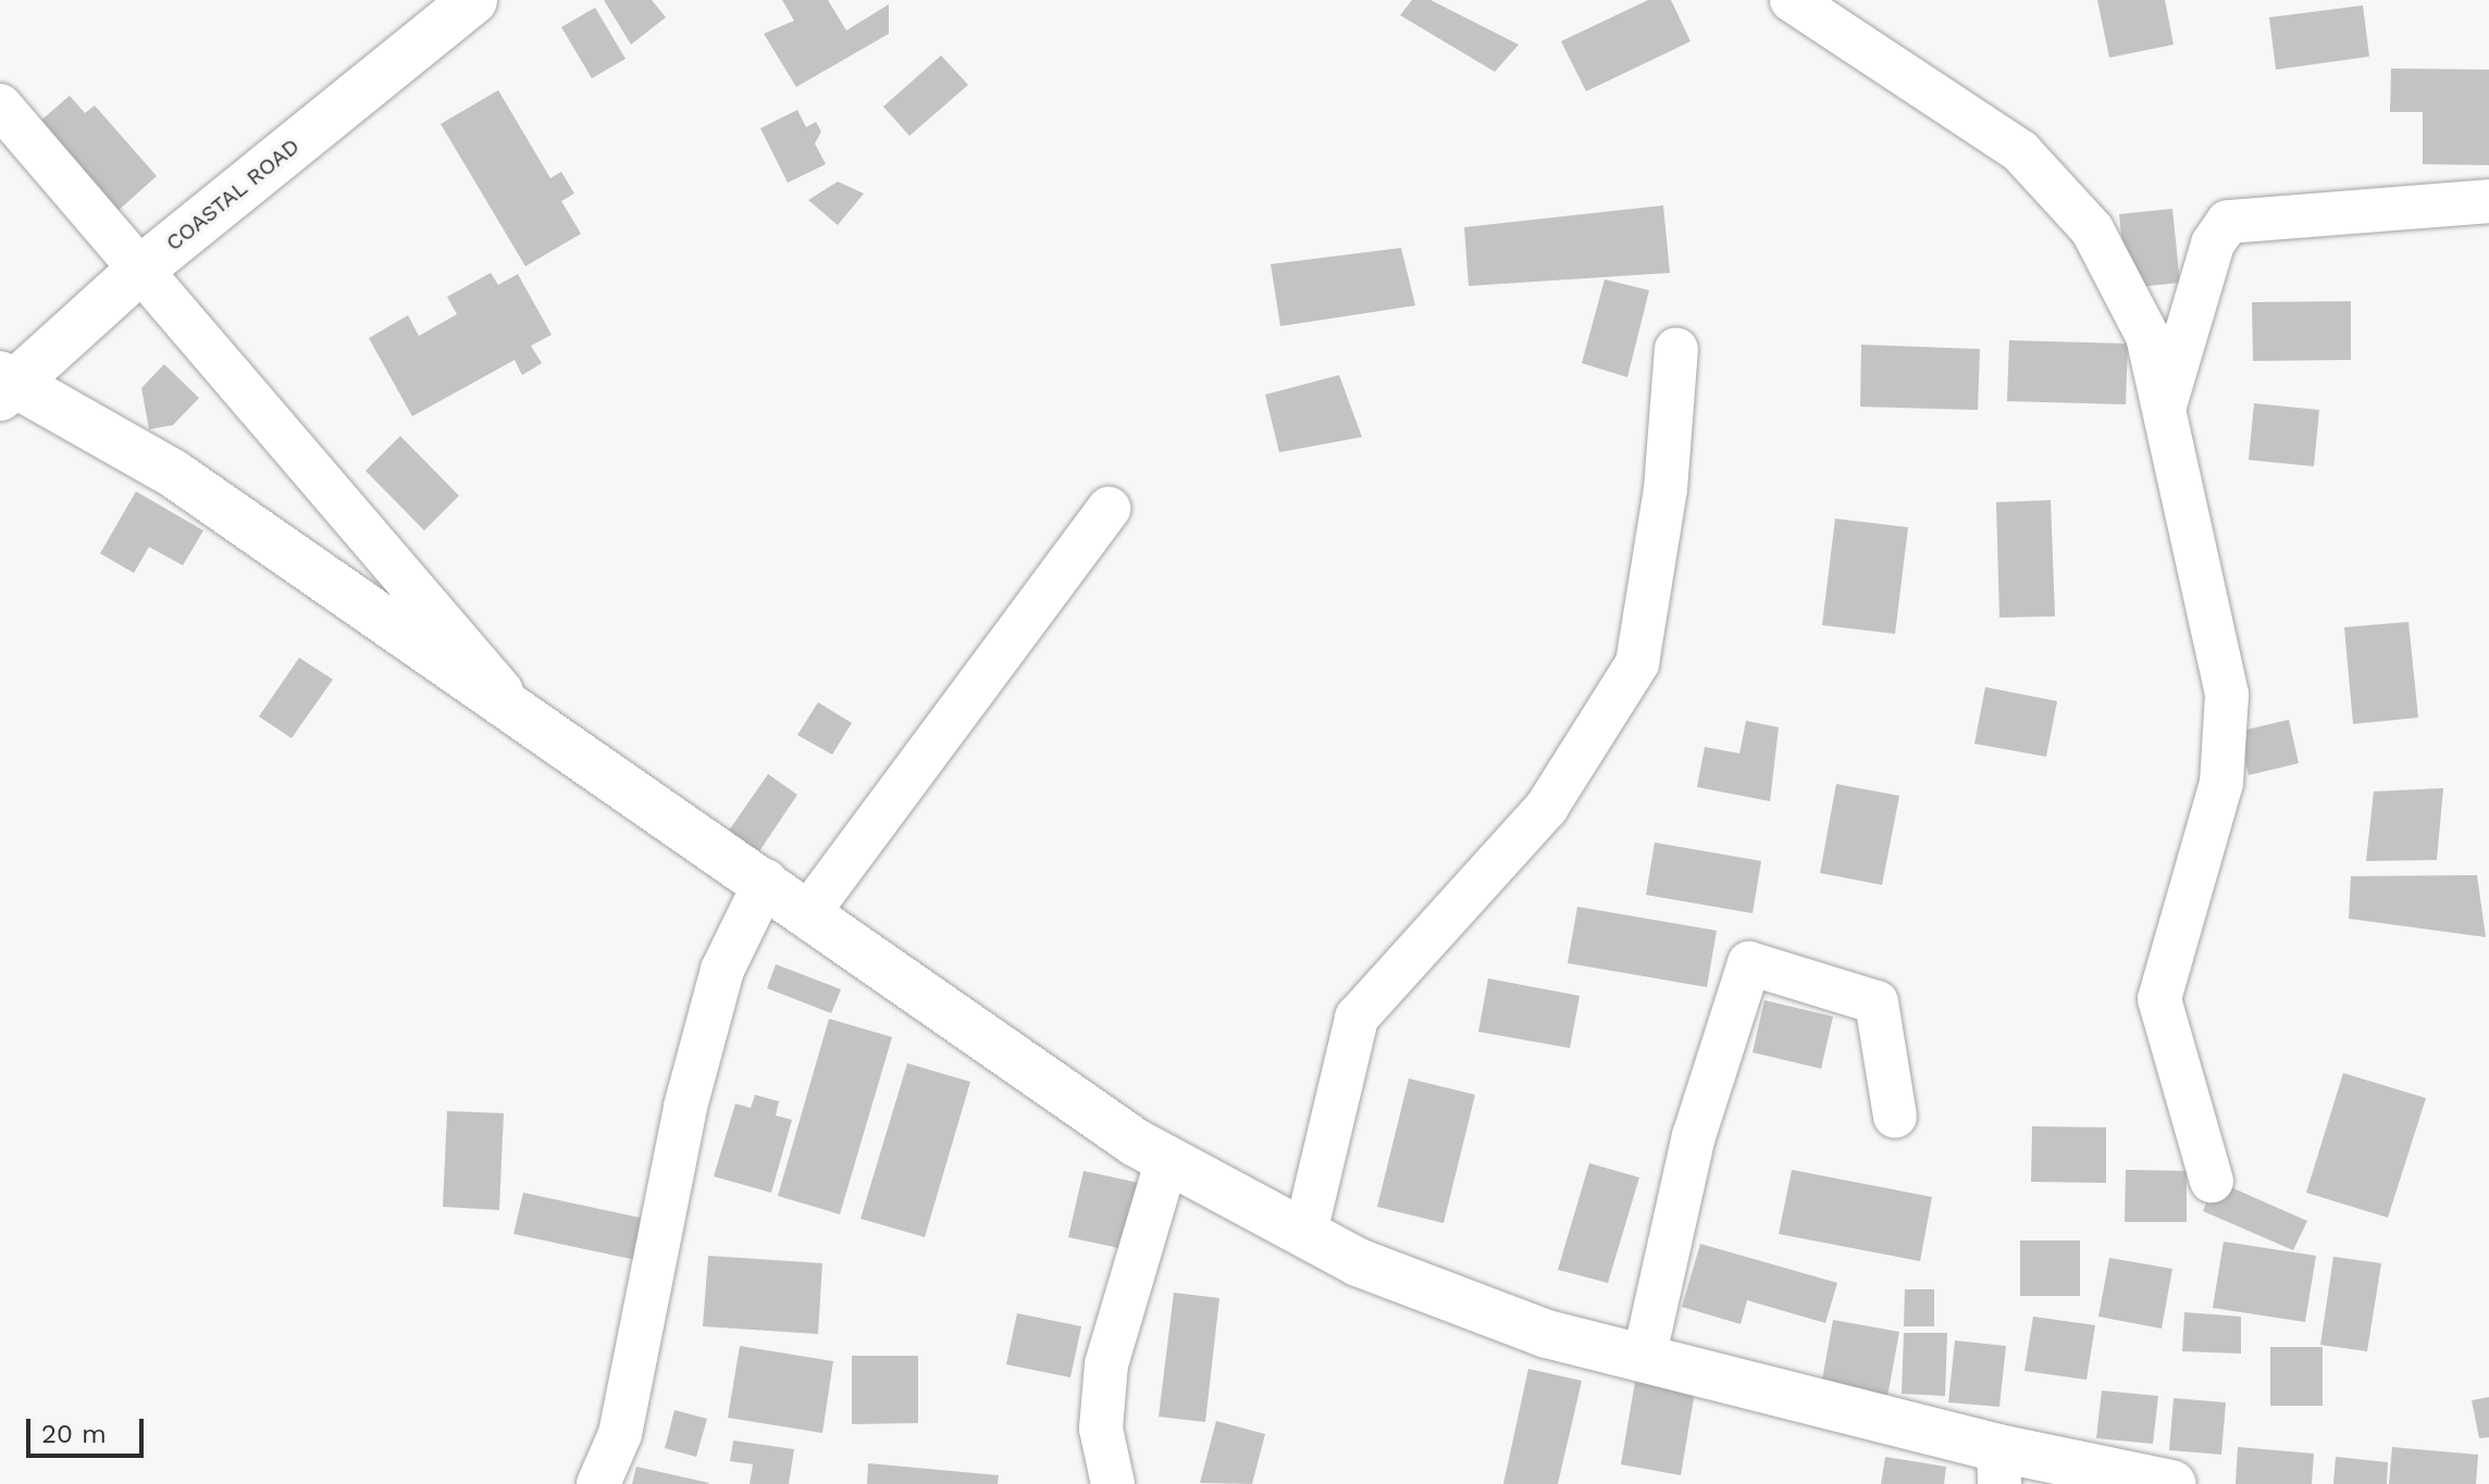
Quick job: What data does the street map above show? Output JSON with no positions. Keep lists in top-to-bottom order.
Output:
{
  "streets": {
    "street": ["COASTAL ROAD"]
  },
  "scale_bar": "20 m"
}
